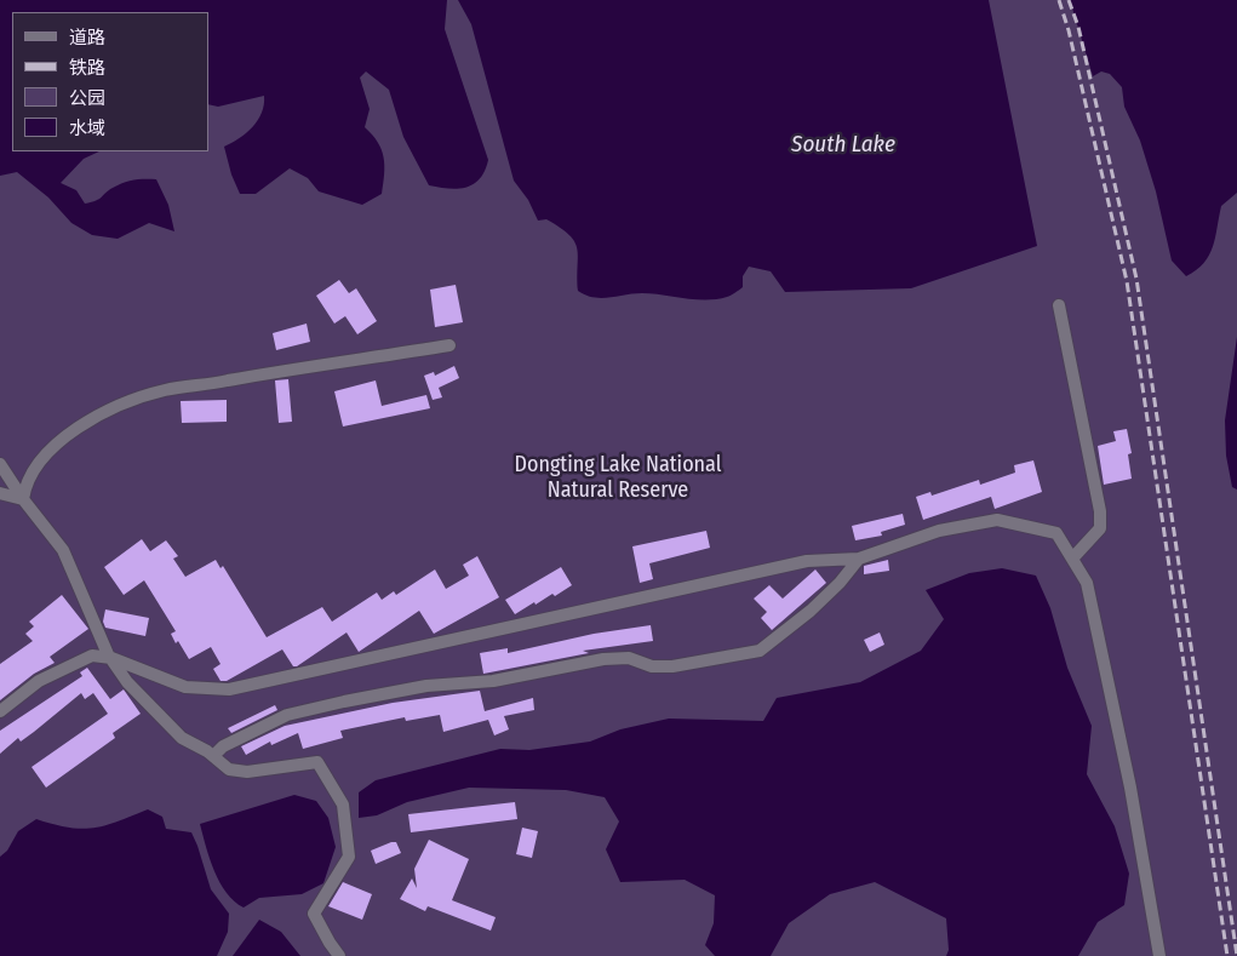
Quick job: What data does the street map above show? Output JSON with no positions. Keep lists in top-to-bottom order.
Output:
{
  "water": ["South Lake"],
  "parks": ["Dongting Lake National Natural Reserve"],
  "legend": [
    "道路",
    "铁路",
    "公园",
    "水域"
  ]
}
